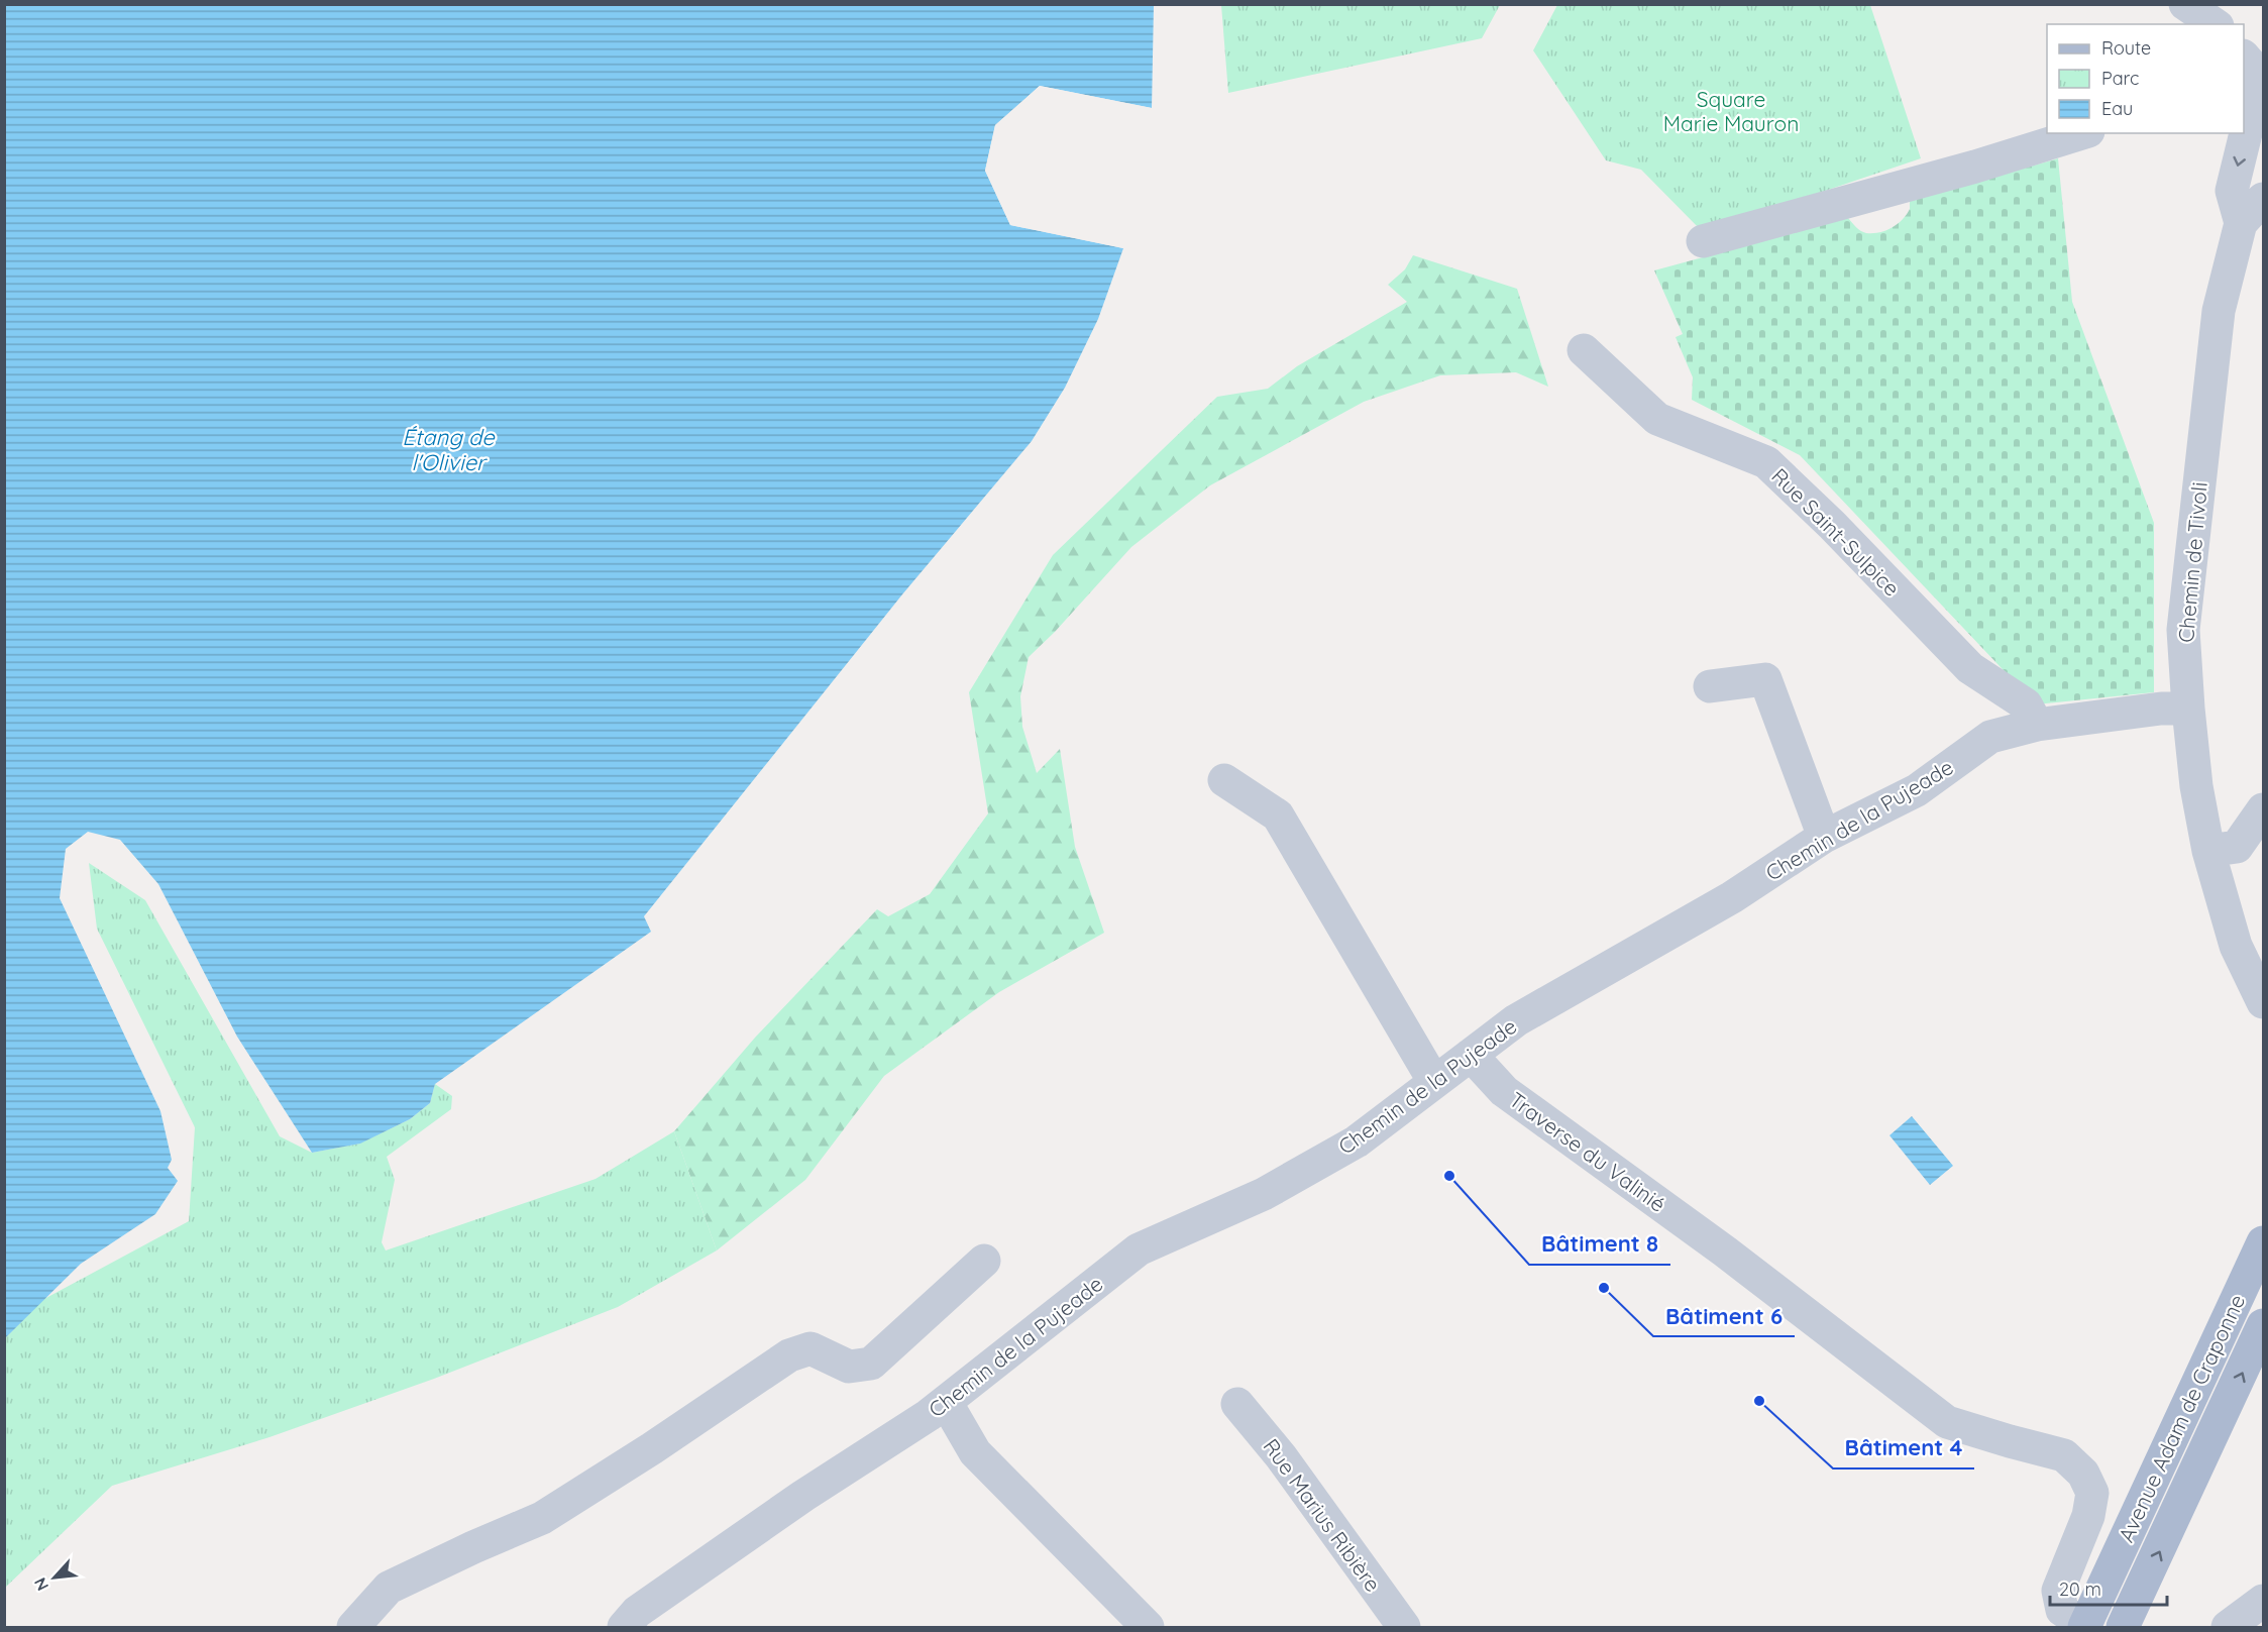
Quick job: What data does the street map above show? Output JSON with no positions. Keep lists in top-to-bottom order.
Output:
{
  "streets": {
    "main road": ["Avenue Adam de Craponne"],
    "street": [
      "Rue Saint-Sulpice",
      "Chemin de Tivoli",
      "Chemin de la Pujeade",
      "Traverse du Valinié",
      "Rue Marius Ribière"
    ]
  },
  "crossings": [
    ["Rue Saint-Sulpice", "Chemin de la Pujeade"],
    ["Chemin de Tivoli", "Chemin de la Pujeade"],
    ["Chemin de la Pujeade", "Traverse du Valinié"],
    ["Traverse du Valinié", "Avenue Adam de Craponne"]
  ],
  "water": ["Étang de l'Olivier"],
  "parks": ["Square Marie Mauron"],
  "places": ["Bâtiment 8", "Bâtiment 6", "Bâtiment 4"],
  "legend": ["Route", "Parc", "Eau"],
  "scale_bar": "20 m",
  "north": "bottom left"
}
